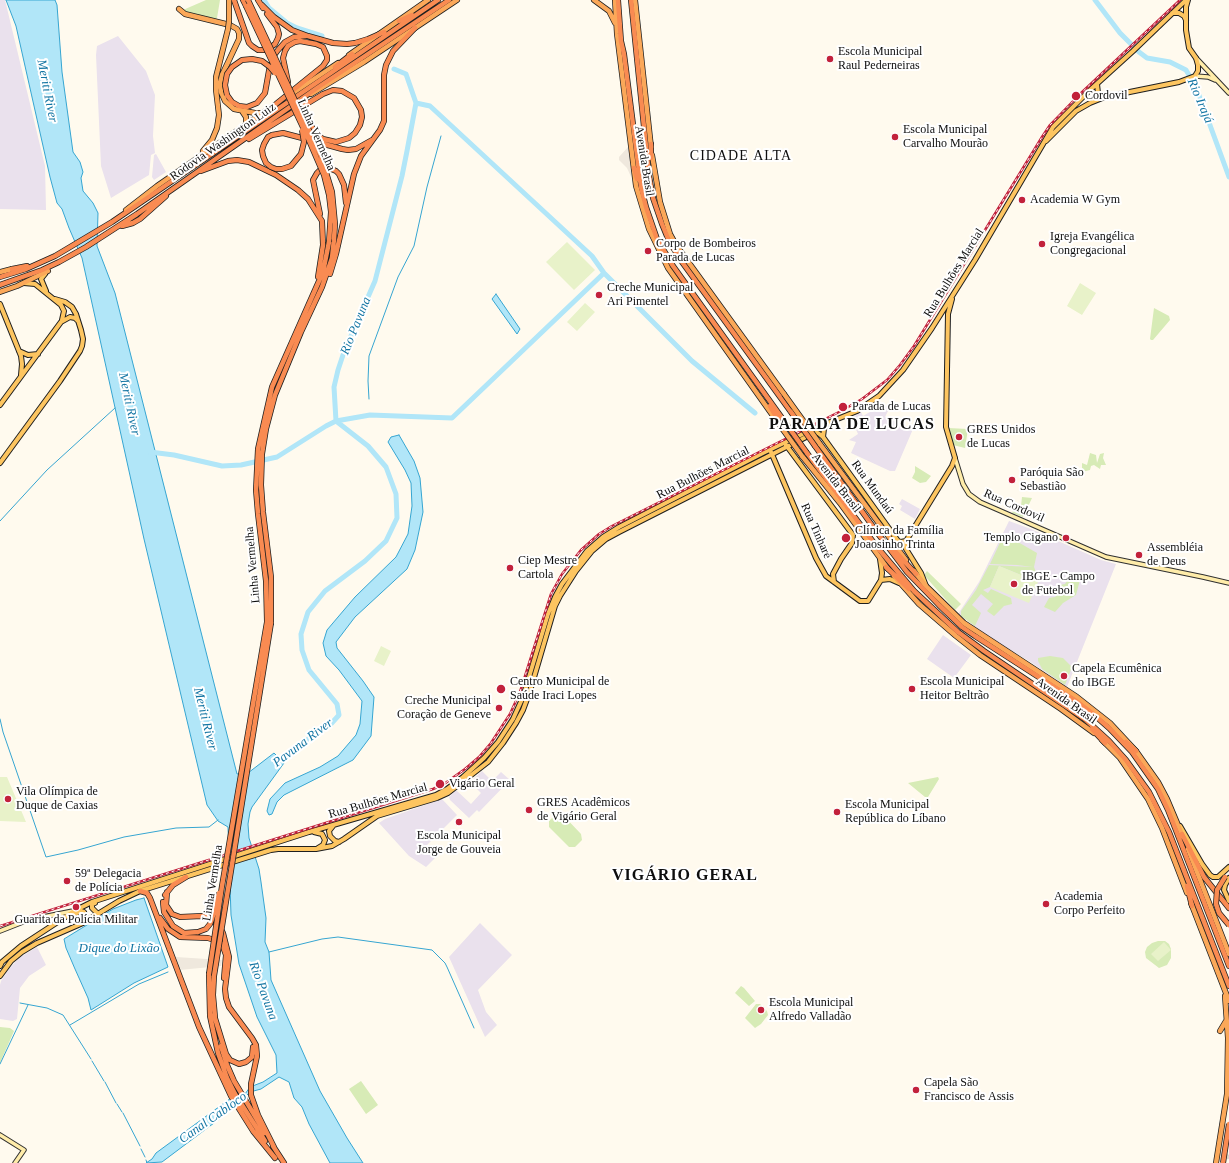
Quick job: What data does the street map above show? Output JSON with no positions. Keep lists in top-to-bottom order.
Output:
{
  "streets": {
    "highway": ["Linha Vermelha", "Rodovia Washington Luiz", "Avenida Brasil"],
    "main road": [
      "Rua Bulhões Marcial",
      "Rua Mundaú",
      "Rua Cordovil",
      "Rua Tinharé"
    ]
  },
  "crossings": [
    ["Rua Bulhões Marcial", "Rua Mundaú"],
    ["Rua Bulhões Marcial", "Rua Cordovil"],
    ["Rua Bulhões Marcial", "Rua Tinharé"]
  ],
  "districts": ["CIDADE ALTA", "PARADA DE LUCAS", "VIGÁRIO GERAL"],
  "water": [
    "Meriti River",
    "Rio Irajá",
    "Rio Pavuna",
    "Pavuna River",
    "Dique do Lixão",
    "Canal Cabloco"
  ],
  "places": [
    "Escola Municipal Raul Pederneiras",
    "Cordovil",
    "Escola Municipal Carvalho Mourão",
    "Academia W Gym",
    "Igreja Evangélica Congregacional",
    "Corpo de Bombeiros Parada de Lucas",
    "Creche Municipal Ari Pimentel",
    "Parada de Lucas",
    "GRES Unidos de Lucas",
    "Paróquia São Sebastião",
    "Clínica da Família Joaosinho Trinta",
    "Templo Cigano",
    "Assembléia de Deus",
    "Ciep Mestre Cartola",
    "IBGE - Campo de Futebol",
    "Capela Ecumênica do IBGE",
    "Centro Municipal de Saúde Iraci Lopes",
    "Escola Municipal Heitor Beltrão",
    "Creche Municipal Coração de Geneve",
    "Vigário Geral",
    "Vila Olímpica de Duque de Caxias",
    "GRES Acadêmicos de Vigário Geral",
    "Escola Municipal República do Líbano",
    "Escola Municipal Jorge de Gouveia",
    "59ª Delegacia de Polícia",
    "Academia Corpo Perfeito",
    "Guarita da Polícia Militar",
    "Escola Municipal Alfredo Valladão",
    "Capela São Francisco de Assis"
  ]
}
